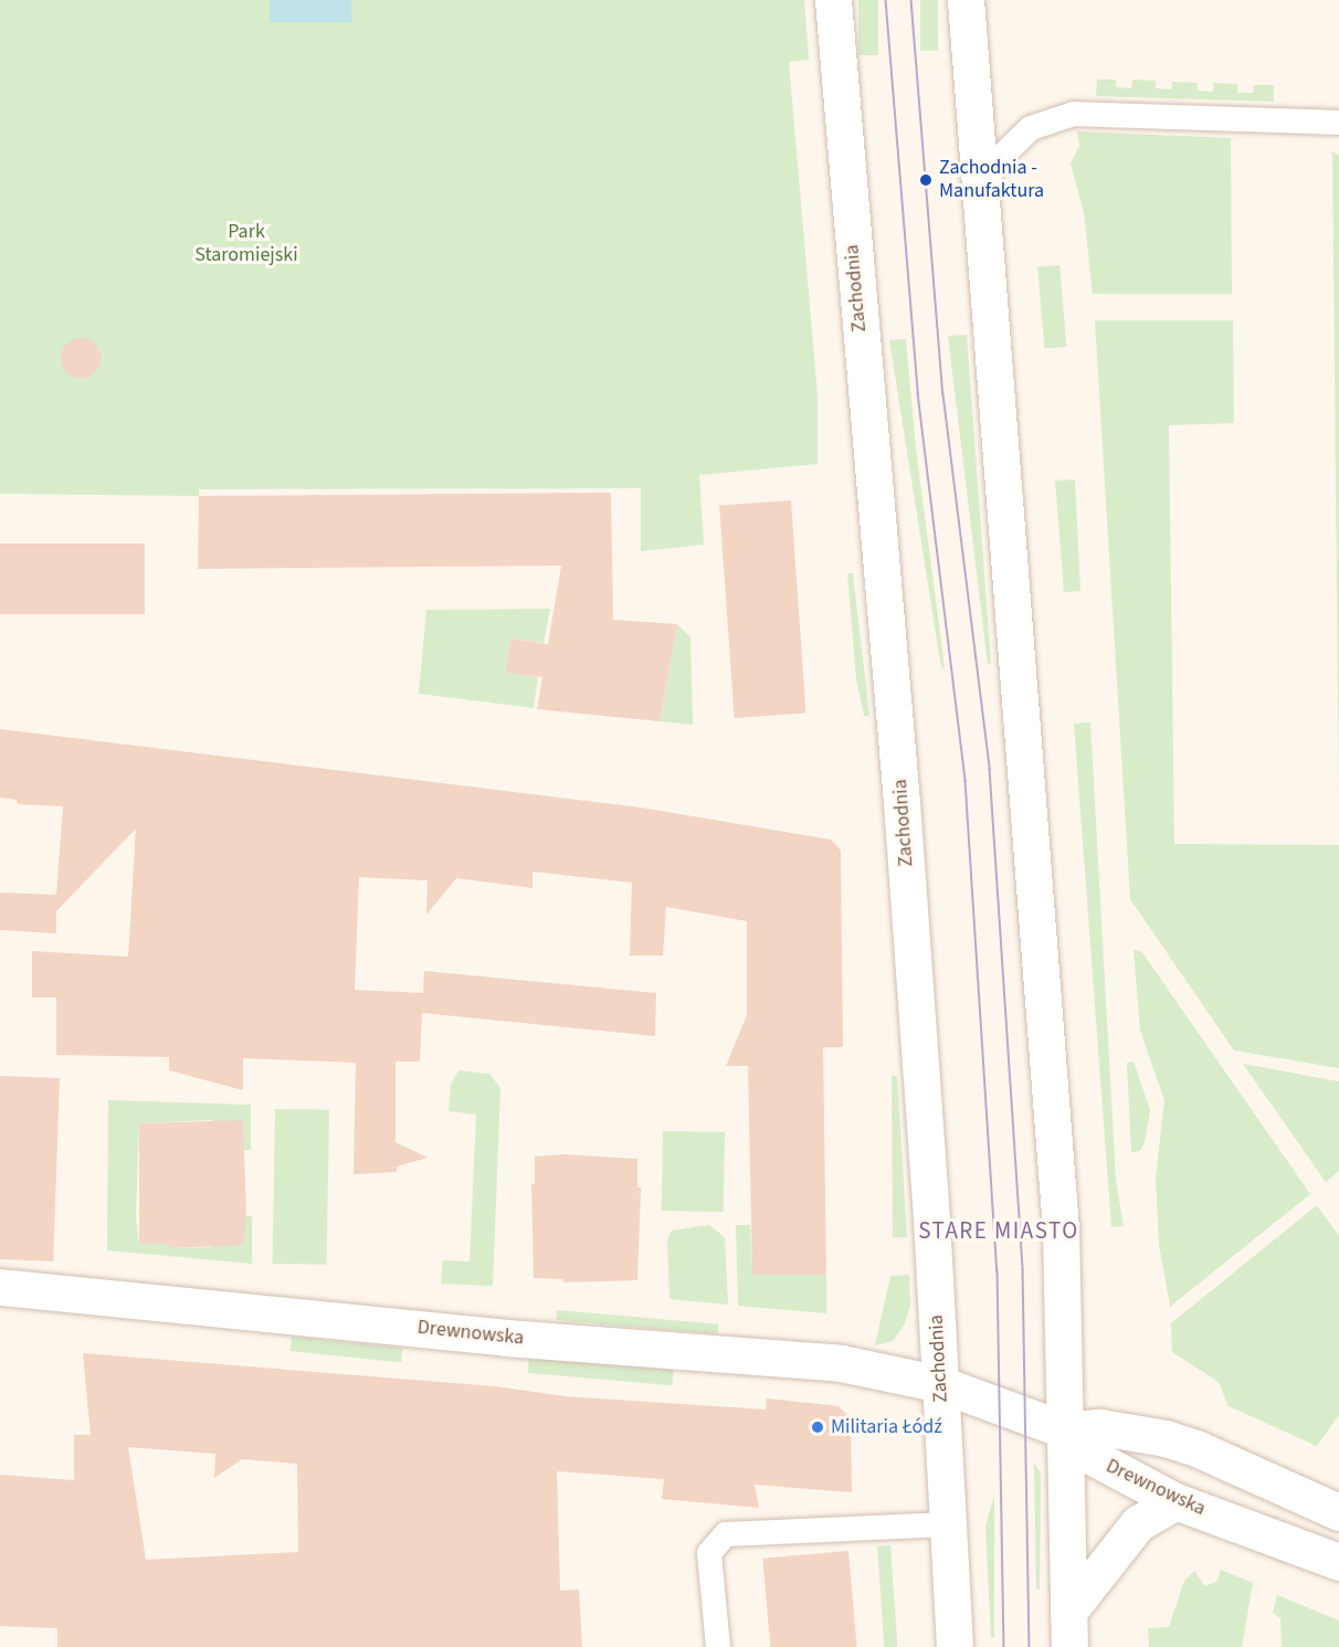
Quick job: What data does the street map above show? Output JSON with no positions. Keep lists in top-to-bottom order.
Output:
{
  "streets": {
    "main road": ["Zachodnia", "Drewnowska"]
  },
  "crossings": [
    ["Zachodnia", "Drewnowska"]
  ],
  "districts": ["STARE MIASTO"],
  "parks": ["Park Staromiejski"],
  "places": ["Zachodnia - Manufaktura", "Militaria Łódź"]
}
